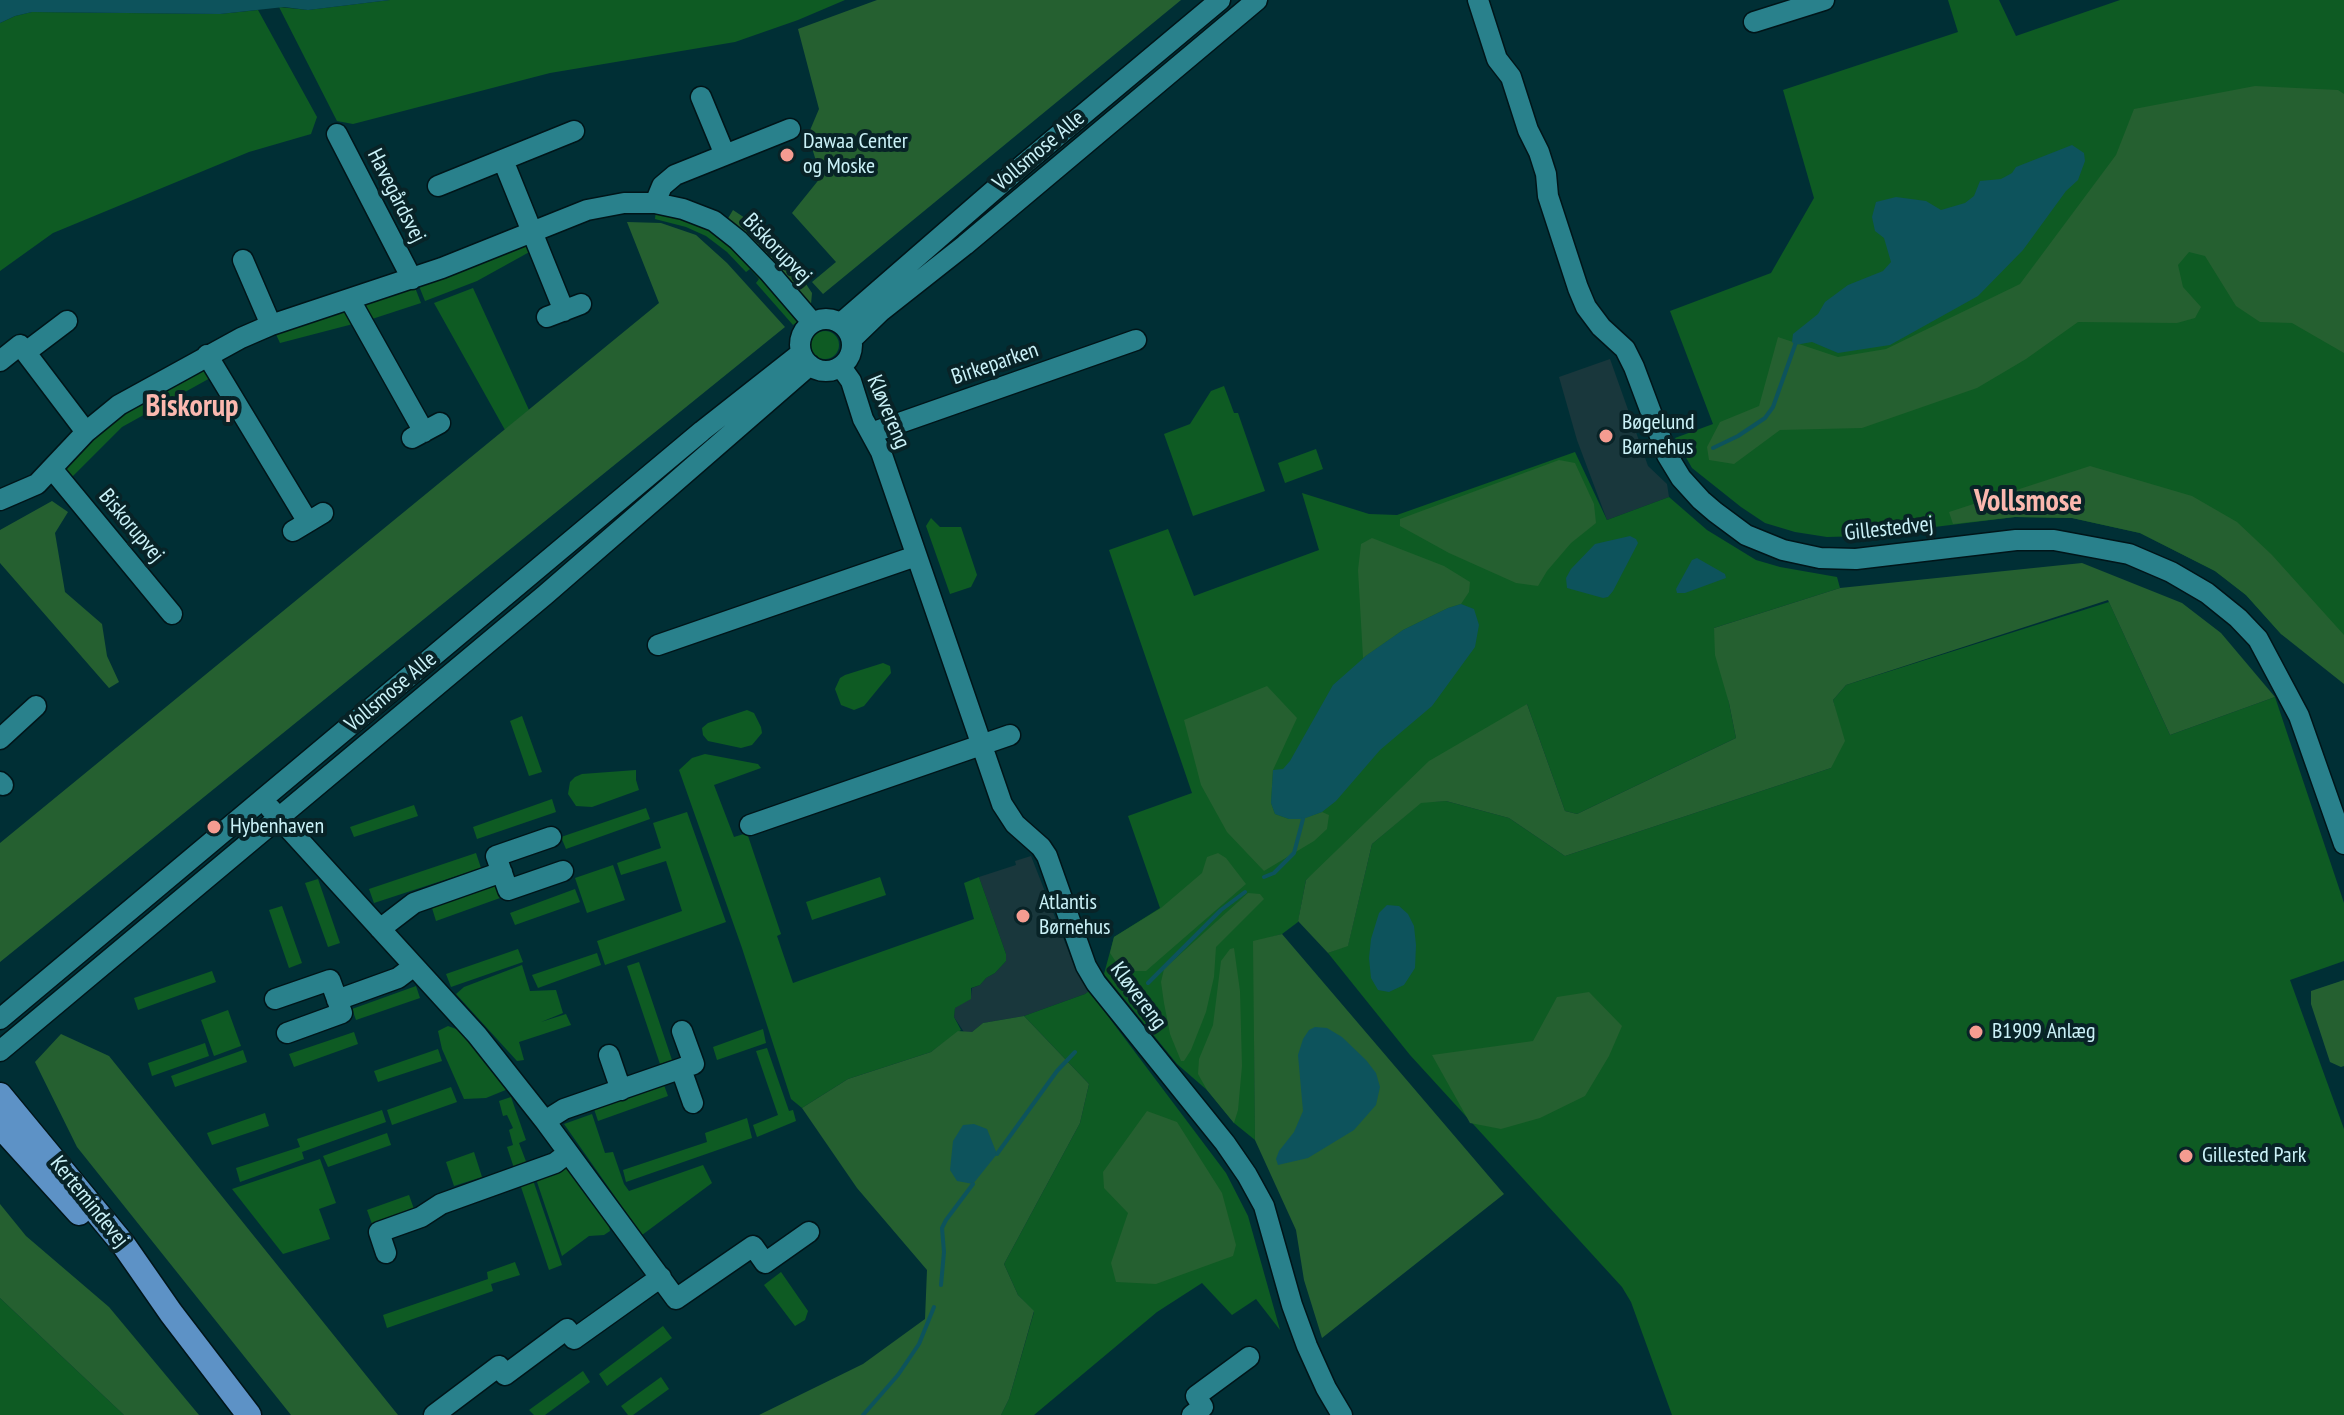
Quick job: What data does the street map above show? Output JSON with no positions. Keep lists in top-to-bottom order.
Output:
{
  "streets": {
    "main road": ["Kertemindevej"],
    "street": [
      "Vollsmose Alle",
      "Havegårdsvej",
      "Biskorupvej",
      "Birkeparken",
      "Kløvereng",
      "Gillestedvej"
    ]
  },
  "crossings": [
    ["Vollsmose Alle", "Biskorupvej"],
    ["Vollsmose Alle", "Kløvereng"],
    ["Havegårdsvej", "Biskorupvej"],
    ["Biskorupvej", "Kløvereng"],
    ["Birkeparken", "Kløvereng"]
  ],
  "districts": ["Biskorup", "Vollsmose"],
  "places": [
    "Dawaa Center og Moske",
    "Bøgelund Børnehus",
    "Hybenhaven",
    "Atlantis Børnehus",
    "B1909 Anlæg",
    "Gillested Park"
  ]
}
